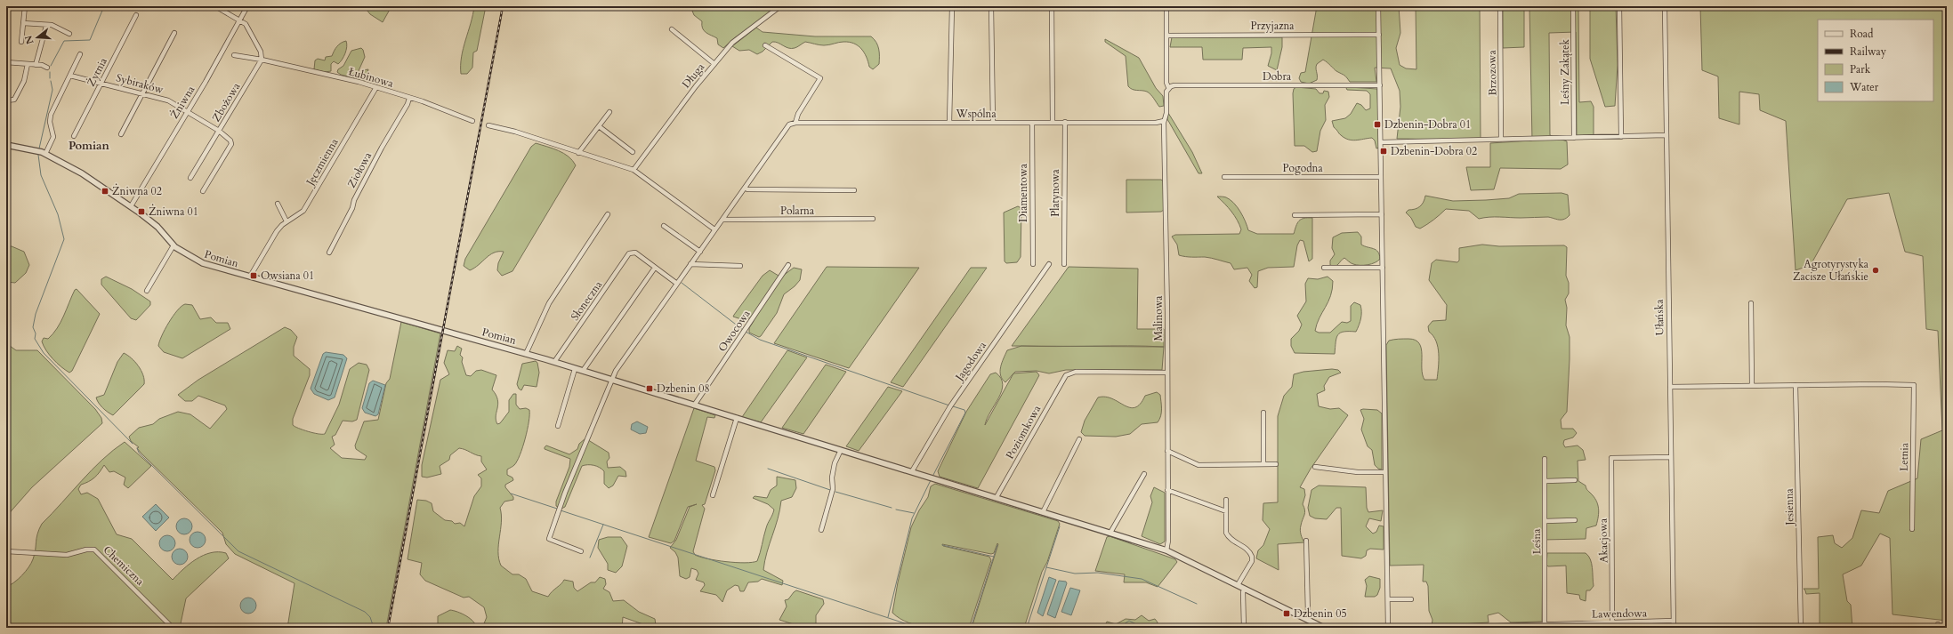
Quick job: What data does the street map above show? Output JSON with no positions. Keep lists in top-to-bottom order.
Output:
{
  "streets": {
    "street": [
      "Przyjazna",
      "Żytnia",
      "Leśny Zakątek",
      "Brzozowa",
      "Długa",
      "Dobra",
      "Łubinowa",
      "Sybiraków",
      "Żniwna",
      "Zbożowa",
      "Wspólna",
      "Jęczmienna",
      "Pogodna",
      "Ziołowa",
      "Diamentowa",
      "Platynowa",
      "Polarna",
      "Pomian",
      "Słoneczna",
      "Ułańska",
      "Malinowa",
      "Owocowa",
      "Jagodowa",
      "Poziomkowa",
      "Letnia",
      "Jesienna",
      "Akacjowa",
      "Leśna",
      "Chemiczna",
      "Lawendowa"
    ]
  },
  "crossings": [
    ["Przyjazna", "Malinowa"],
    ["Żytnia", "Sybiraków"],
    ["Dobra", "Malinowa"],
    ["Łubinowa", "Zbożowa"],
    ["Łubinowa", "Jęczmienna"],
    ["Łubinowa", "Ziołowa"],
    ["Sybiraków", "Żniwna"],
    ["Sybiraków", "Zbożowa"],
    ["Żniwna", "Pomian"],
    ["Wspólna", "Diamentowa"],
    ["Wspólna", "Platynowa"],
    ["Wspólna", "Malinowa"],
    ["Jęczmienna", "Pomian"],
    ["Pomian", "Słoneczna"],
    ["Pomian", "Malinowa"],
    ["Pomian", "Owocowa"],
    ["Pomian", "Jagodowa"],
    ["Pomian", "Poziomkowa"],
    ["Ułańska", "Akacjowa"],
    ["Ułańska", "Lawendowa"],
    ["Malinowa", "Poziomkowa"],
    ["Letnia", "Jesienna"],
    ["Akacjowa", "Lawendowa"],
    ["Leśna", "Lawendowa"]
  ],
  "districts": ["Pomian"],
  "places": {
    "transit": [
      "Dzbenin-Dobra 01",
      "Dzbenin-Dobra 02",
      "Żniwna 02",
      "Żniwna 01",
      "Owsiana 01",
      "Dzbenin 08",
      "Dzbenin 05"
    ],
    "other": ["Agrotyrystyka Zacisze Ułańskie"]
  },
  "legend": [
    "Road",
    "Railway",
    "Park",
    "Water"
  ],
  "north": "left"
}
